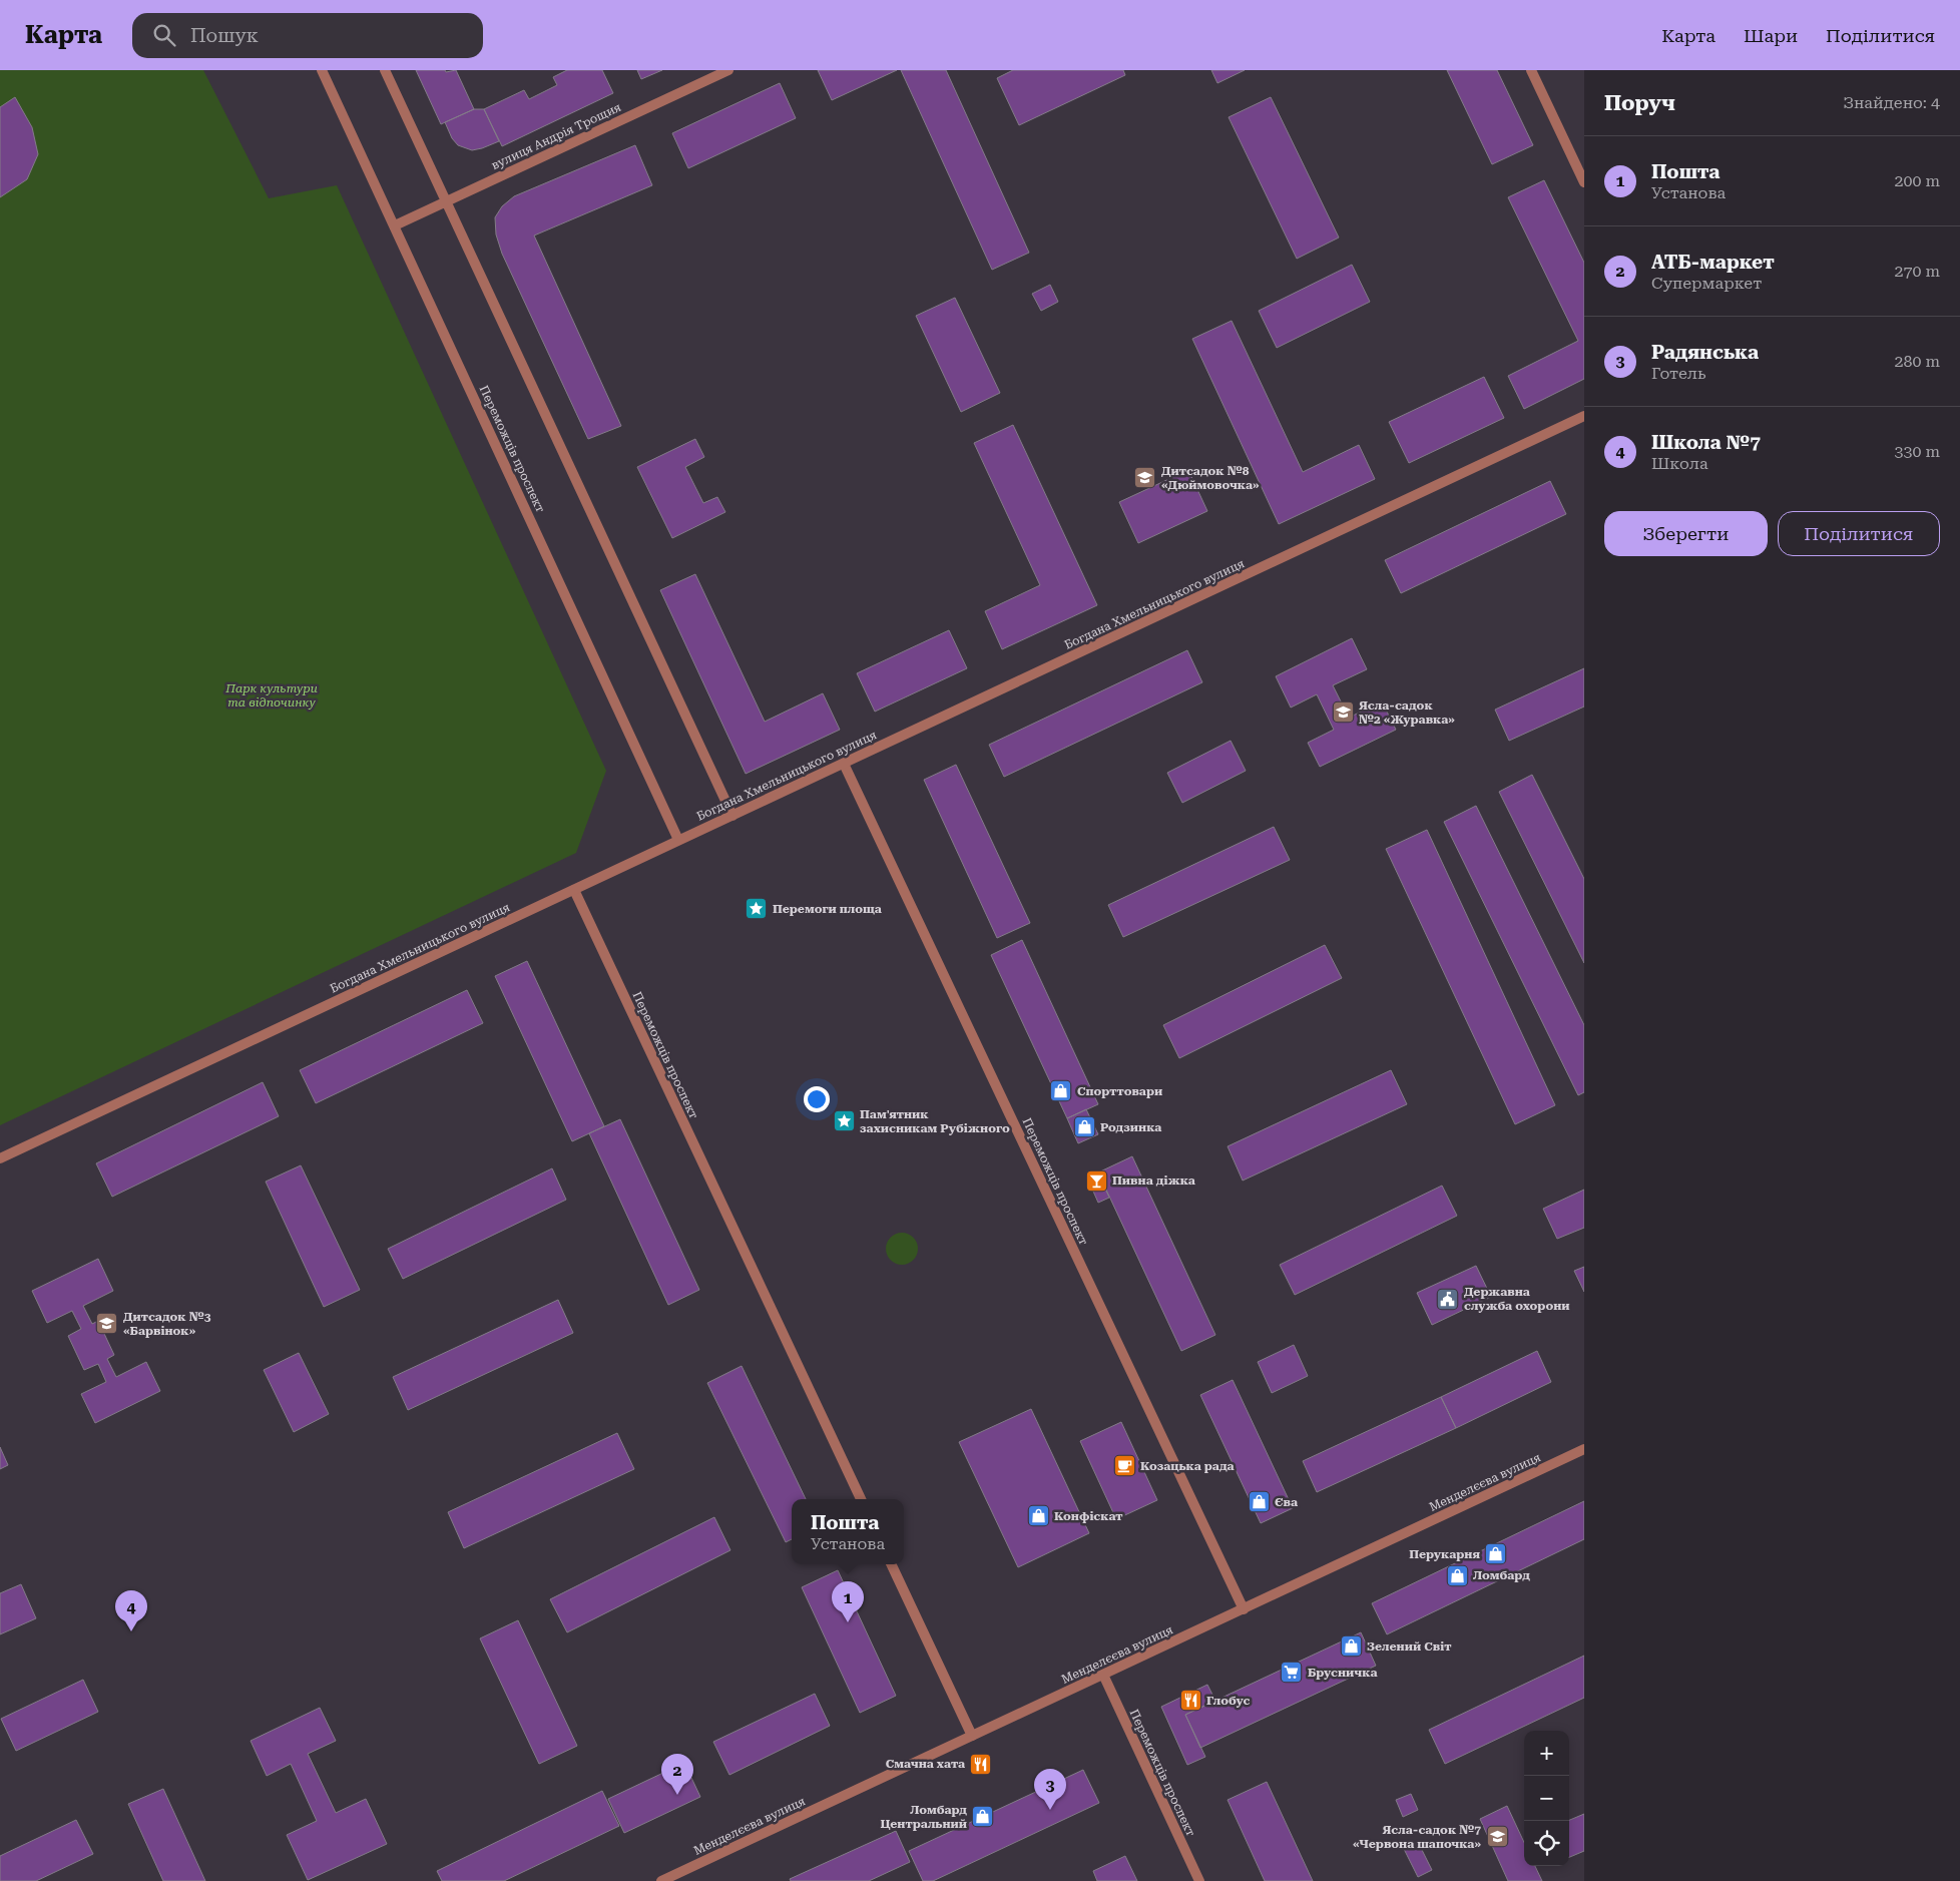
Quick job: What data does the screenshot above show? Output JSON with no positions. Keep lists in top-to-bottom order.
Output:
{
  "streets": {
    "street": [
      "вулиця Андрія Трощия",
      "Переможців проспект",
      "Богдана Хмельницького вулиця",
      "Менделєєва вулиця"
    ]
  },
  "crossings": [
    ["вулиця Андрія Трощия", "Переможців проспект"],
    ["Переможців проспект", "Богдана Хмельницького вулиця"],
    ["Переможців проспект", "Менделєєва вулиця"]
  ],
  "parks": ["Парк культури та відпочинку"],
  "places": {
    "school or university": [
      "Дитсадок №8 «Дюймовочка»",
      "Ясла-садок №2 «Журавка»",
      "Дитсадок №3 «Барвінок»",
      "Ясла-садок №7 «Червона шапочка»"
    ],
    "place": ["Перемоги площа", "Пам'ятник захисникам Рубіжного"],
    "shop": [
      "Спорттовари",
      "Родзинка",
      "Єва",
      "Конфіскат",
      "Перукарня",
      "Ломбард",
      "Зелений Світ",
      "Ломбард Центральний"
    ],
    "bar": ["Пивна діжка"],
    "public building": ["Державна служба охорони"],
    "cafe": ["Козацька рада"],
    "supermarket": ["Брусничка"],
    "restaurant": ["Глобус", "Смачна хата"]
  },
  "page": {
    "header": "Карта",
    "search": "Пошук",
    "nav": ["Карта", "Шари", "Поділитися"],
    "heading": ["Поруч", "Знайдено: 4"],
    "list": [
      {
        "mark": "1",
        "name": "Пошта",
        "note": "Установа",
        "value": "200 m"
      },
      {
        "mark": "2",
        "name": "АТБ-маркет",
        "note": "Супермаркет",
        "value": "270 m"
      },
      {
        "mark": "3",
        "name": "Радянська",
        "note": "Готель",
        "value": "280 m"
      },
      {
        "mark": "4",
        "name": "Школа №7",
        "note": "Школа",
        "value": "330 m"
      }
    ],
    "buttons": ["Зберегти", "Поділитися"],
    "popup": ["Пошта", "Установа"],
    "pins": [
      "1",
      "4",
      "2",
      "3"
    ],
    "map_buttons": ["+", "−"]
  }
}
